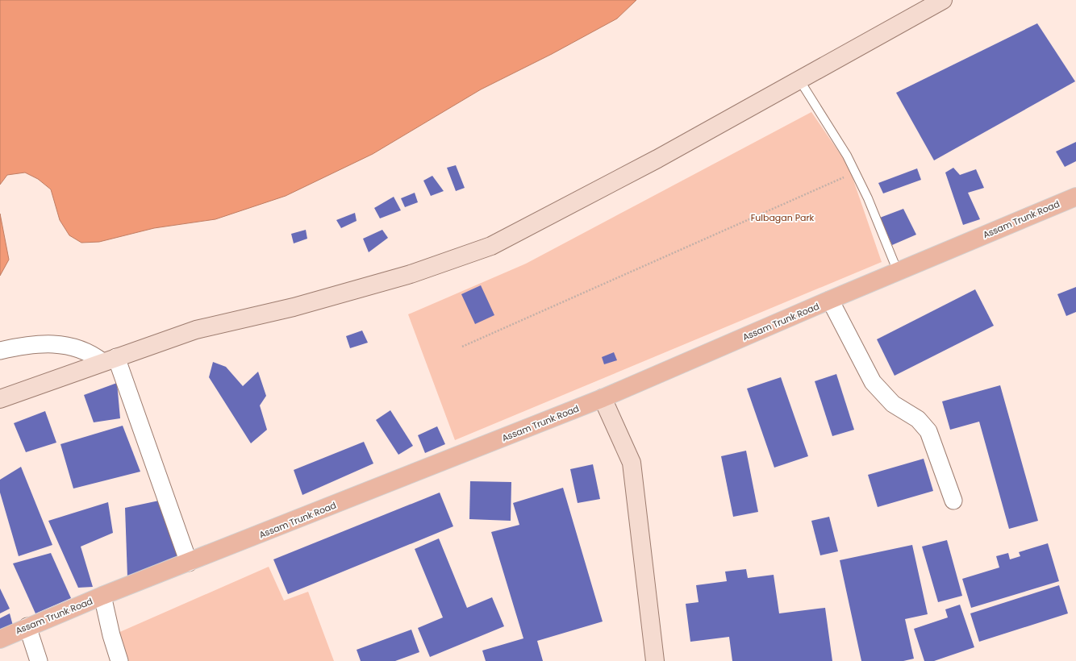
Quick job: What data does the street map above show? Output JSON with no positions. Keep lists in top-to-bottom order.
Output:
{
  "streets": {
    "main road": ["Assam Trunk Road"]
  },
  "parks": ["Fulbagan Park"]
}
